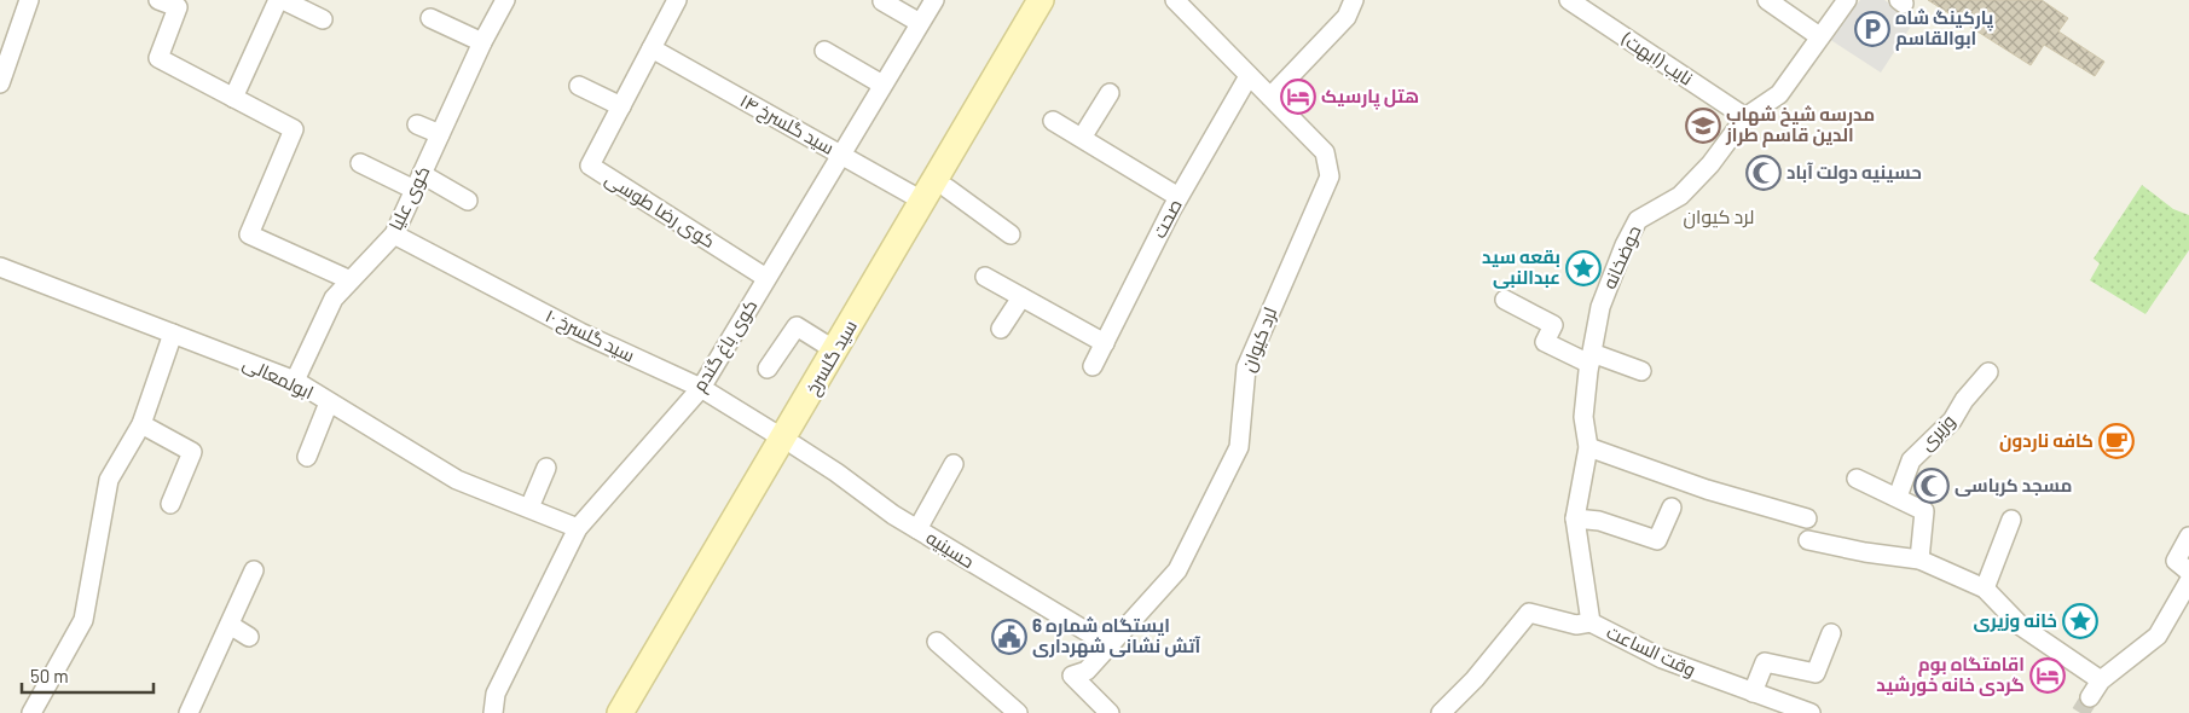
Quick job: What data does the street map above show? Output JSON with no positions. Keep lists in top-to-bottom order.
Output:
{
  "streets": {
    "main road": ["سید گلسرخ"],
    "street": [
      "نایب (ابهت)",
      "سید گلسرخ ۱۴",
      "کوی علیا",
      "کوی رضا طوسی",
      "صحت",
      "حوضخانه",
      "سید گلسرخ ۱۰",
      "لرد کیوان",
      "کوی باغ گندم",
      "ابولمعالی",
      "وزیری",
      "حسینیه",
      "وقت الساعت"
    ]
  },
  "crossings": [
    ["نایب (ابهت)", "حوضخانه"],
    ["سید گلسرخ ۱۴", "کوی رضا طوسی"],
    ["سید گلسرخ ۱۴", "کوی باغ گندم"],
    ["سید گلسرخ ۱۴", "سید گلسرخ"],
    ["کوی علیا", "سید گلسرخ ۱۰"],
    ["کوی علیا", "ابولمعالی"],
    ["کوی رضا طوسی", "کوی باغ گندم"],
    ["صحت", "لرد کیوان"],
    ["حوضخانه", "وقت الساعت"],
    ["سید گلسرخ ۱۰", "کوی باغ گندم"],
    ["سید گلسرخ ۱۰", "سید گلسرخ"],
    ["سید گلسرخ ۱۰", "حسینیه"],
    ["لرد کیوان", "حسینیه"],
    ["کوی باغ گندم", "ابولمعالی"],
    ["سید گلسرخ", "حسینیه"]
  ],
  "districts": ["لرد کیوان"],
  "places": {
    "parking": ["پارکینگ شاه ابوالقاسم"],
    "hotel": ["هتل پارسیک", "اقامتگاه بوم گردی خانه خورشید"],
    "school or university": ["مدرسه شیخ شهاب الدین قاسم طراز"],
    "mosque": ["حسینیه دولت آباد", "مسجد کرباسی"],
    "place": ["بقعه سید عبدالنبی", "خانه وزیری"],
    "cafe": ["کافه ناردون"],
    "public building": ["ایستگاه شماره 6 آتش نشانی شهرداری"]
  },
  "scale_bar": "50 m"
}
